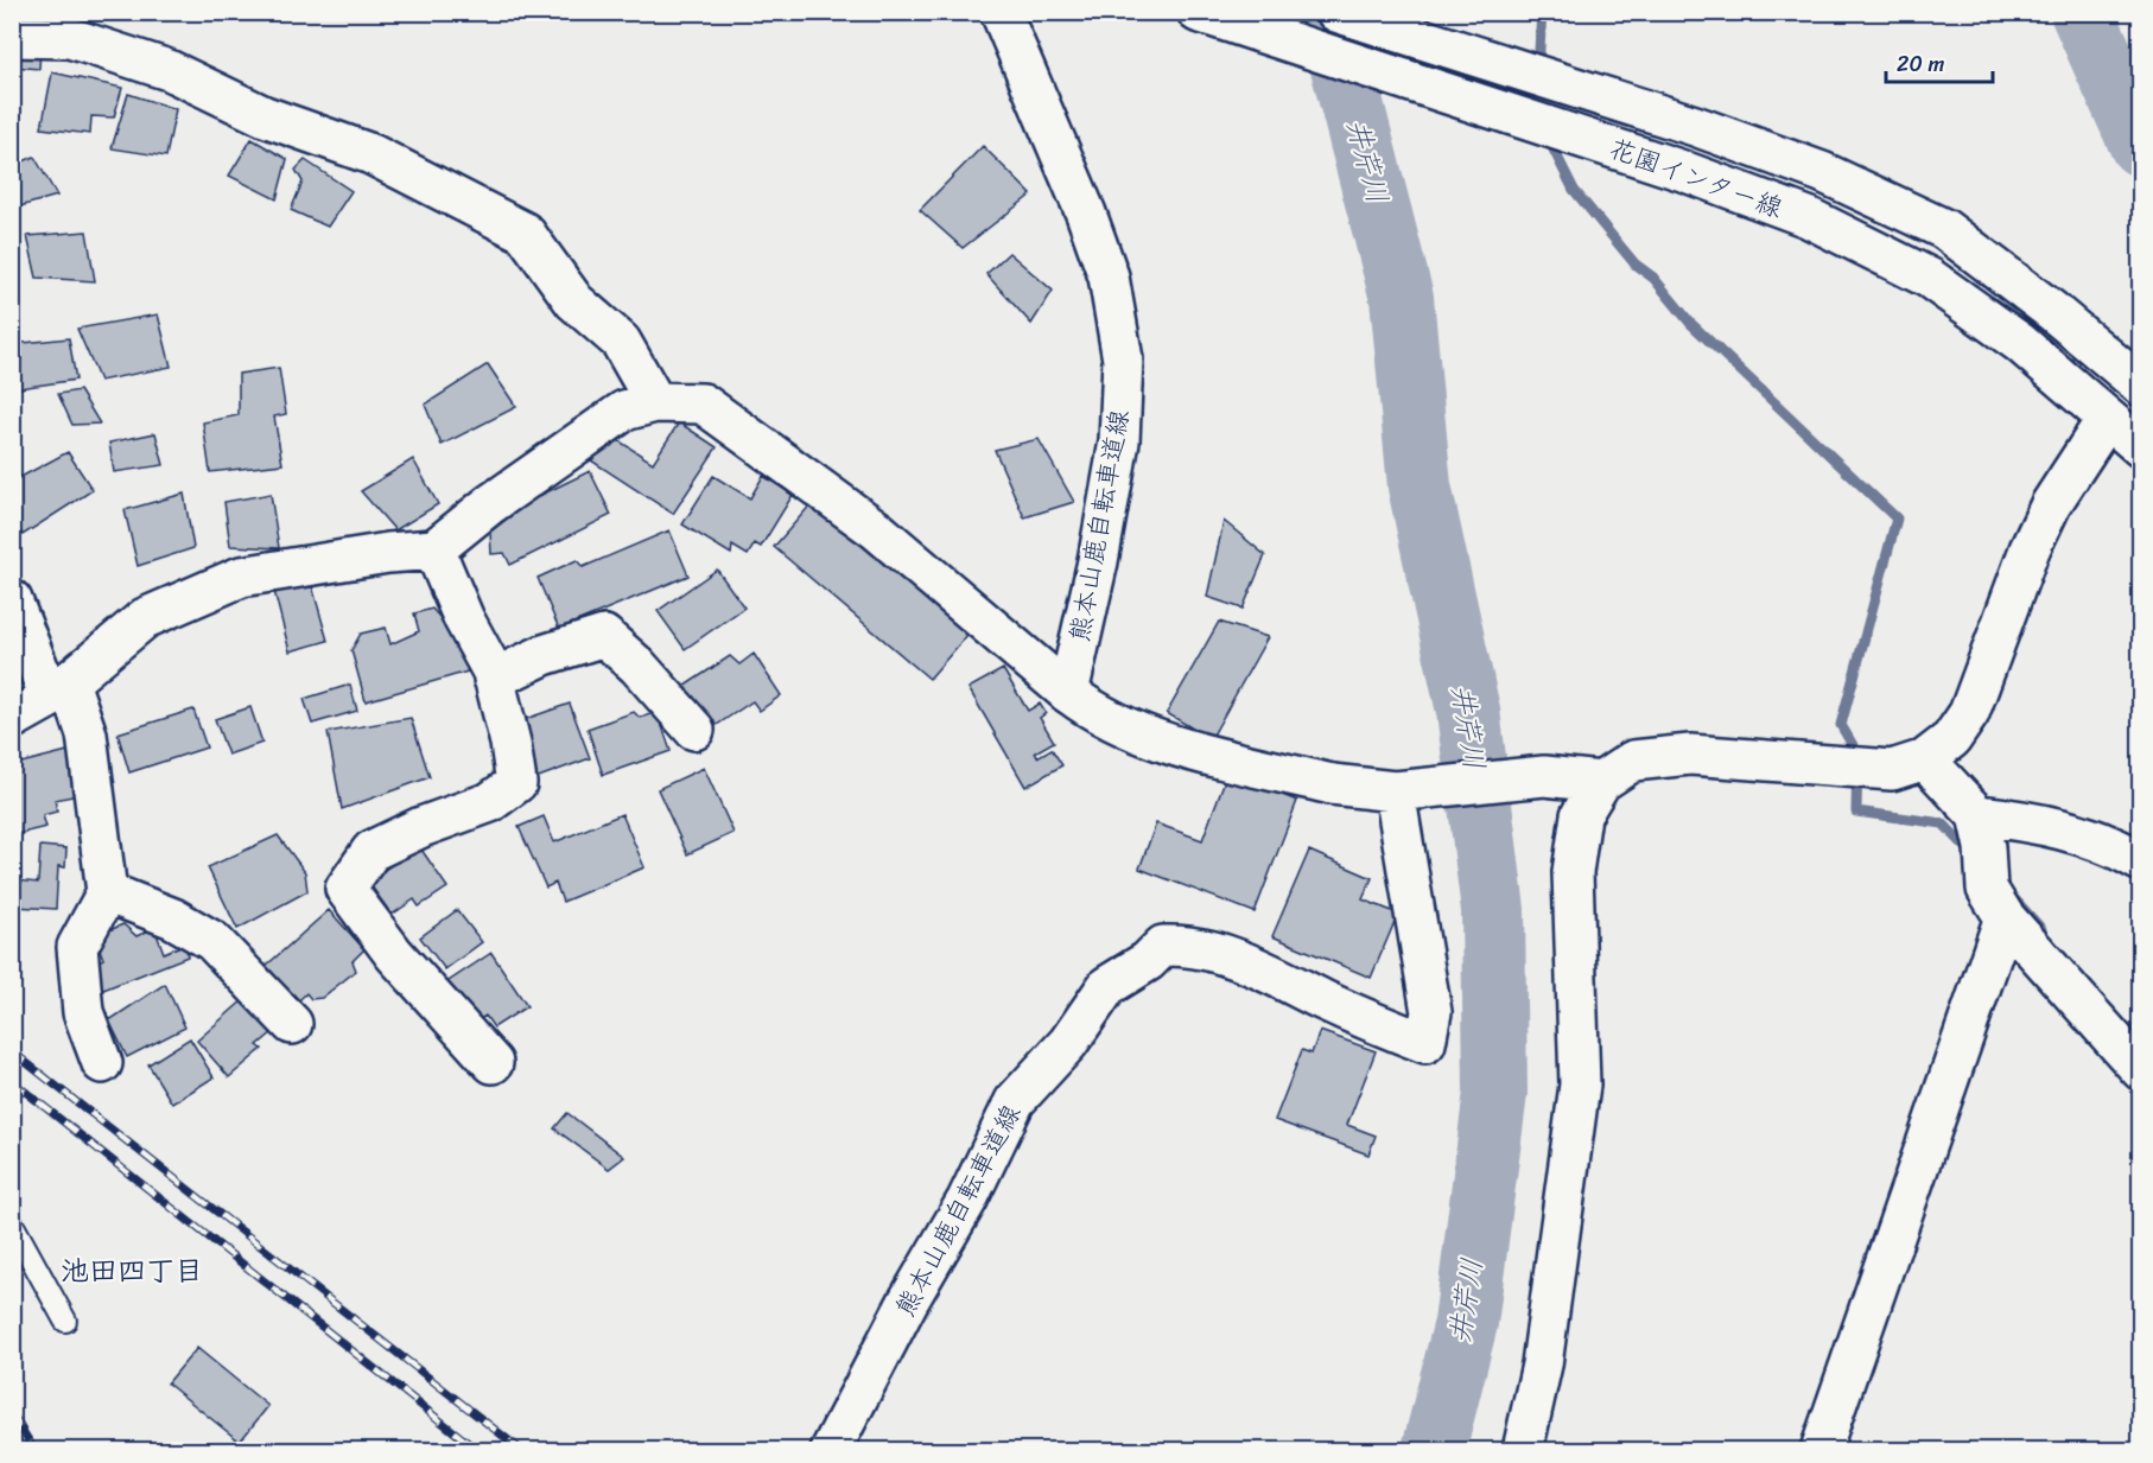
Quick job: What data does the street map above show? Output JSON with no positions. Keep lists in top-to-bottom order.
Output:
{
  "streets": {
    "street": ["花園インター線", "熊本山鹿自転車道線"]
  },
  "districts": ["池田四丁目"],
  "water": ["井芹川"],
  "scale_bar": "20 m"
}
